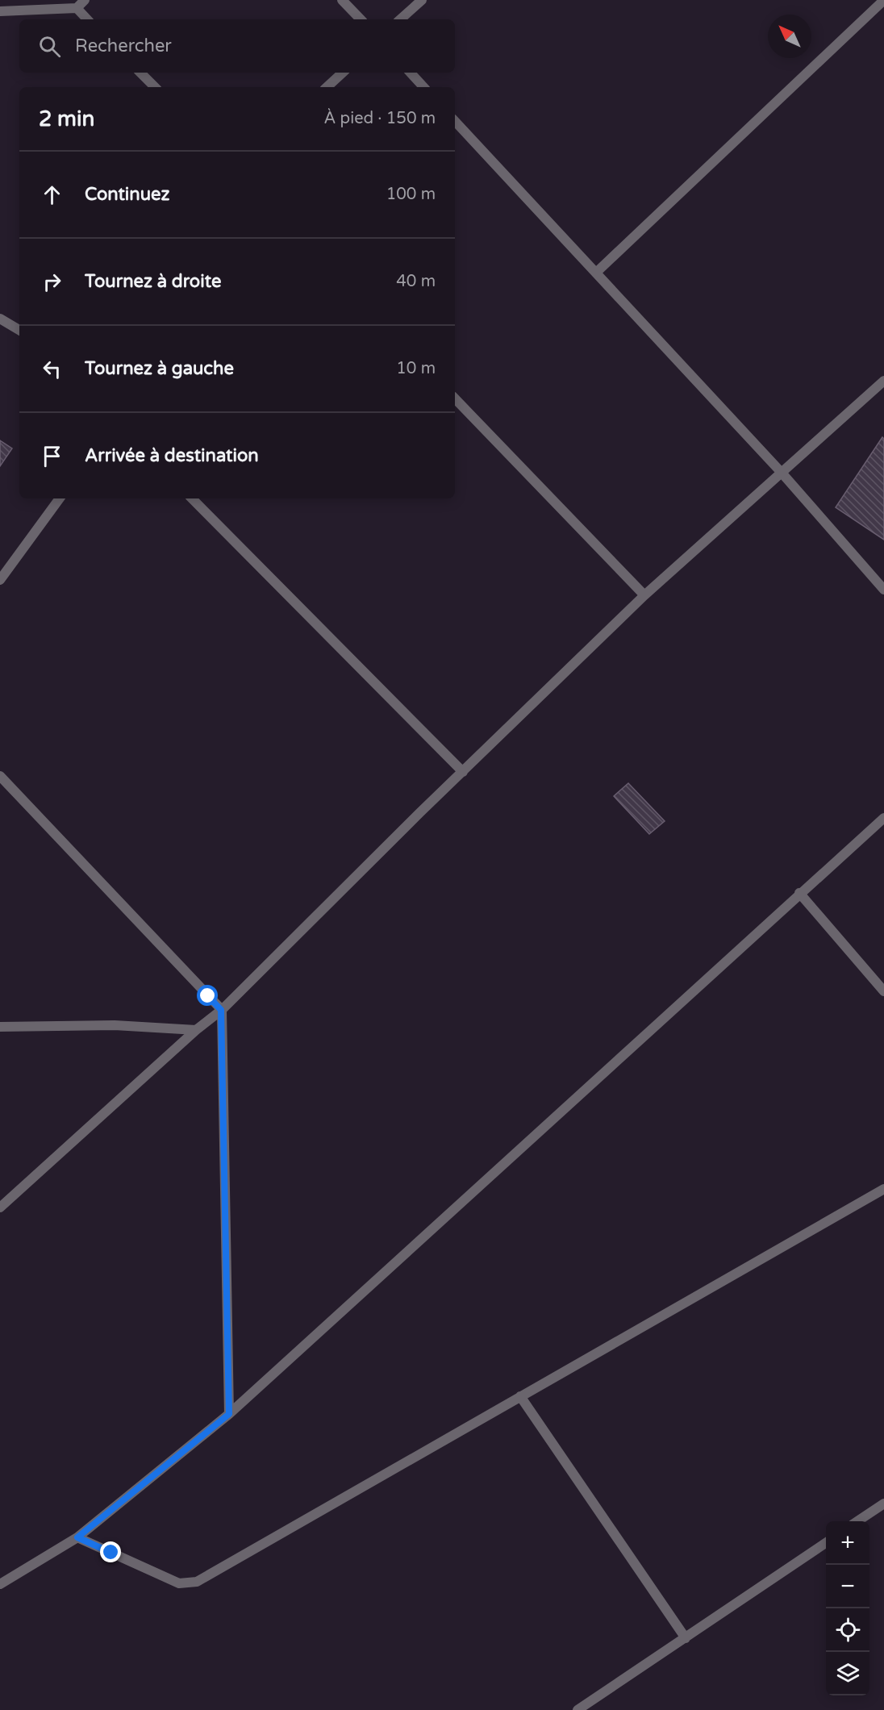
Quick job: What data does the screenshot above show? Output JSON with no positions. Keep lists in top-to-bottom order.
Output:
{
  "north": "top left",
  "page": {
    "search": "Rechercher",
    "heading": ["2 min", "À pied · 150 m"],
    "list": [
      ["Continuez", "100 m"],
      ["Tournez à droite", "40 m"],
      ["Tournez à gauche", "10 m"],
      "Arrivée à destination"
    ],
    "map_buttons": ["+", "−"]
  }
}
